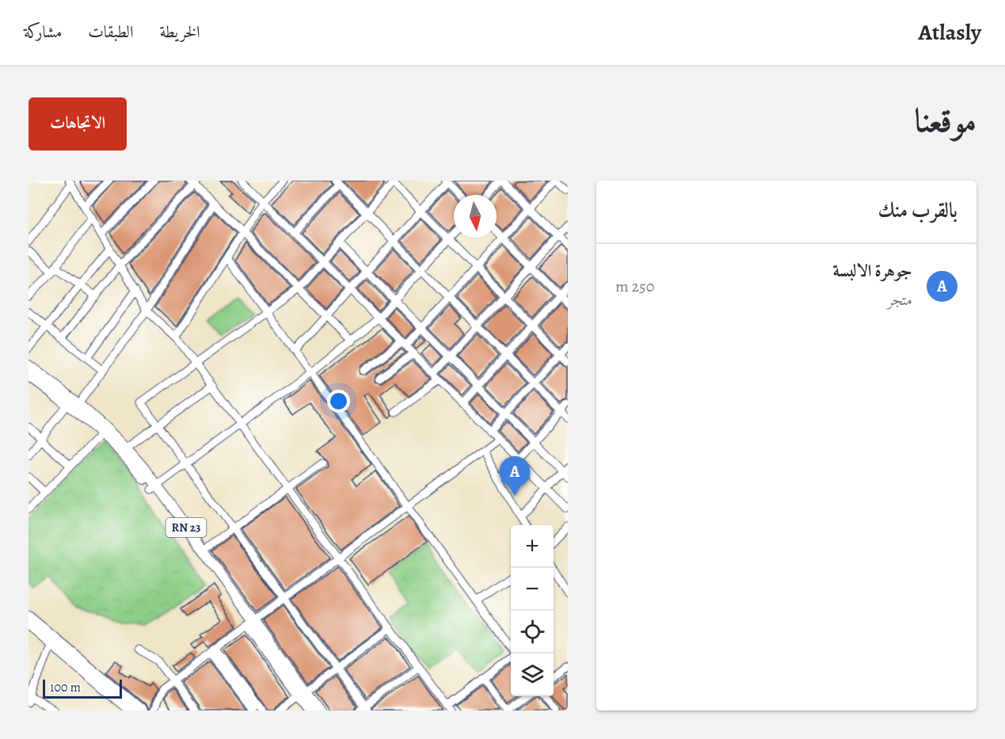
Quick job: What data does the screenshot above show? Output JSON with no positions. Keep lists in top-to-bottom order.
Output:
{
  "streets": {
    "main road": ["RN 23"]
  },
  "scale_bar": "100 m",
  "north": "bottom",
  "page": {
    "header": "Atlasly",
    "nav": ["الخريطة", "الطبقات", "مشاركة"],
    "title": "موقعنا",
    "buttons": "الاتجاهات",
    "heading": "بالقرب منك",
    "list": [
      {
        "mark": "A",
        "name": "جوهرة الالبسة",
        "note": "متجر",
        "value": "250 m"
      }
    ],
    "pins": "A",
    "map_buttons": ["+", "−"],
    "scale": "100 m"
  }
}
